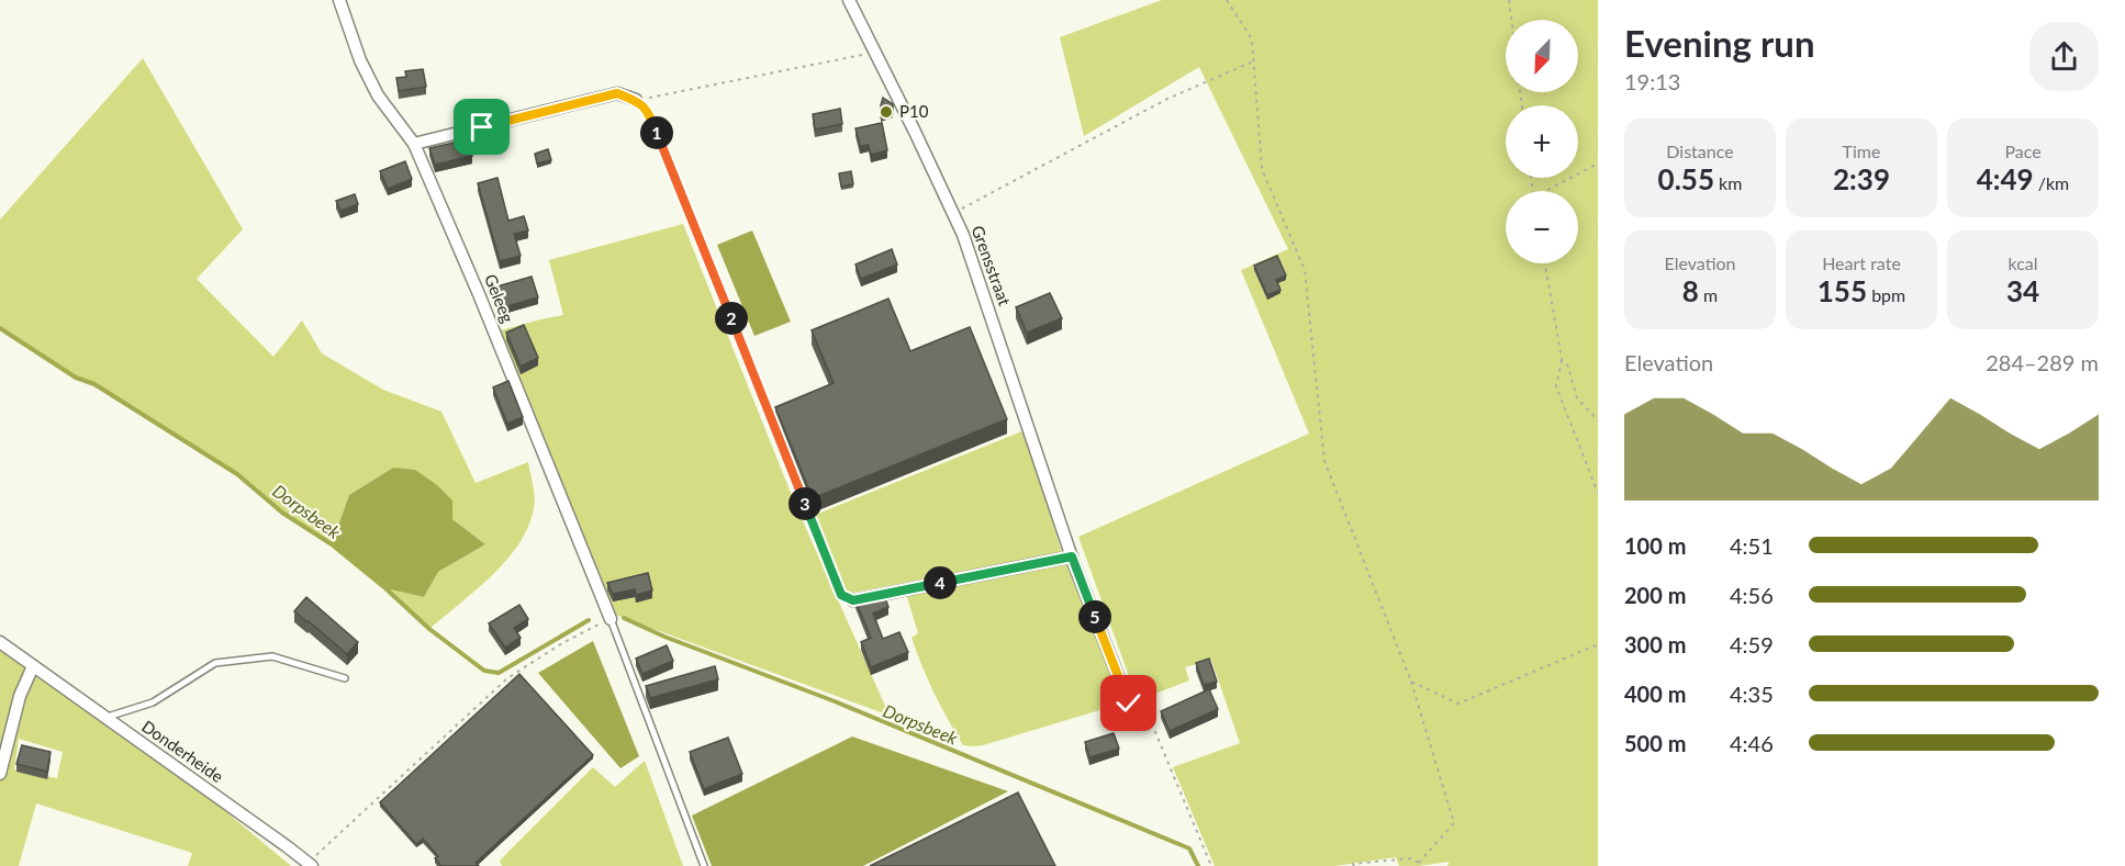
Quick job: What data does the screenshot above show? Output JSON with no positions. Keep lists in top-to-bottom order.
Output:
{
  "streets": {
    "street": ["Grensstraat", "Geleeg", "Donderheide"]
  },
  "water": ["Dorpsbeek"],
  "places": ["P10"],
  "north": "bottom left",
  "page": {
    "heading": ["Evening run", "19:13"],
    "map_buttons": ["+", "−"],
    "stats": [
      ["Distance", "0.55 km"],
      ["Time", "2:39"],
      ["Pace", "4:49 /km"],
      ["Elevation", "8 m"],
      ["Heart rate", "155 bpm"],
      ["kcal", "34"]
    ],
    "pins": [
      "1",
      "2",
      "3",
      "4",
      "5"
    ],
    "chart": ["Elevation", "284–289 m"],
    "list": [
      {
        "name": "100 m",
        "note": "4:51"
      },
      {
        "name": "200 m",
        "note": "4:56"
      },
      {
        "name": "300 m",
        "note": "4:59"
      },
      {
        "name": "400 m",
        "note": "4:35"
      },
      {
        "name": "500 m",
        "note": "4:46"
      }
    ]
  }
}
